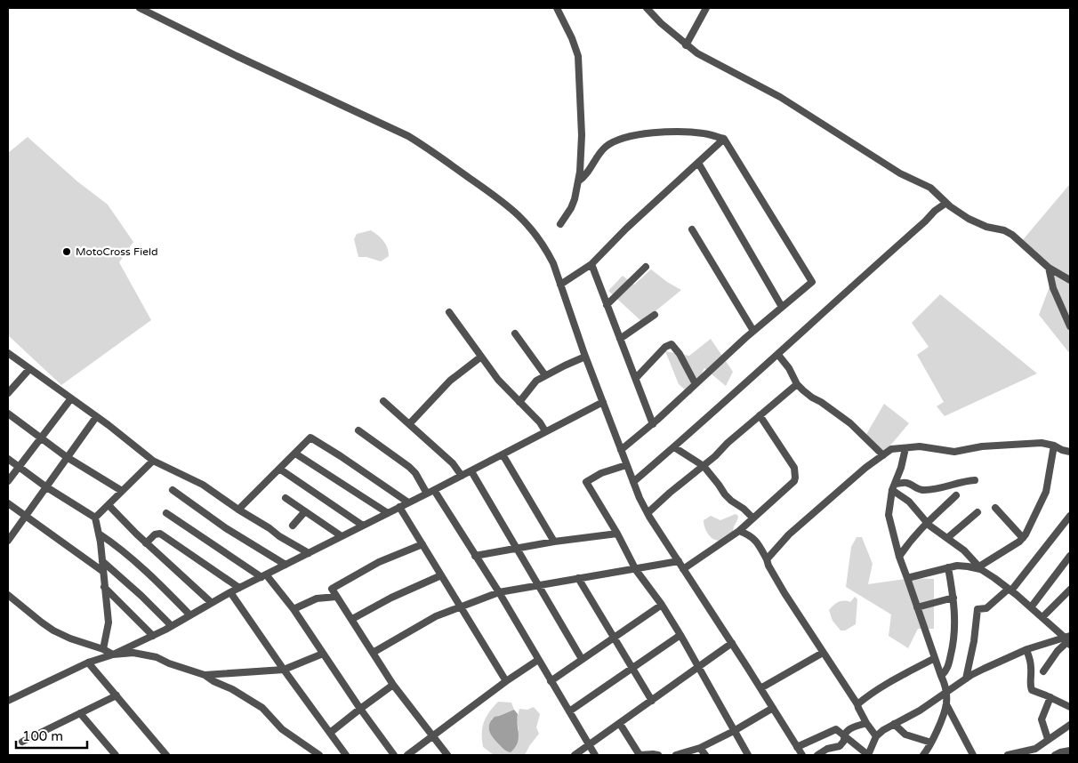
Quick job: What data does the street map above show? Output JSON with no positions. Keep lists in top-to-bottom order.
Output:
{
  "places": ["MotoCross Field"],
  "scale_bar": "100 m"
}
